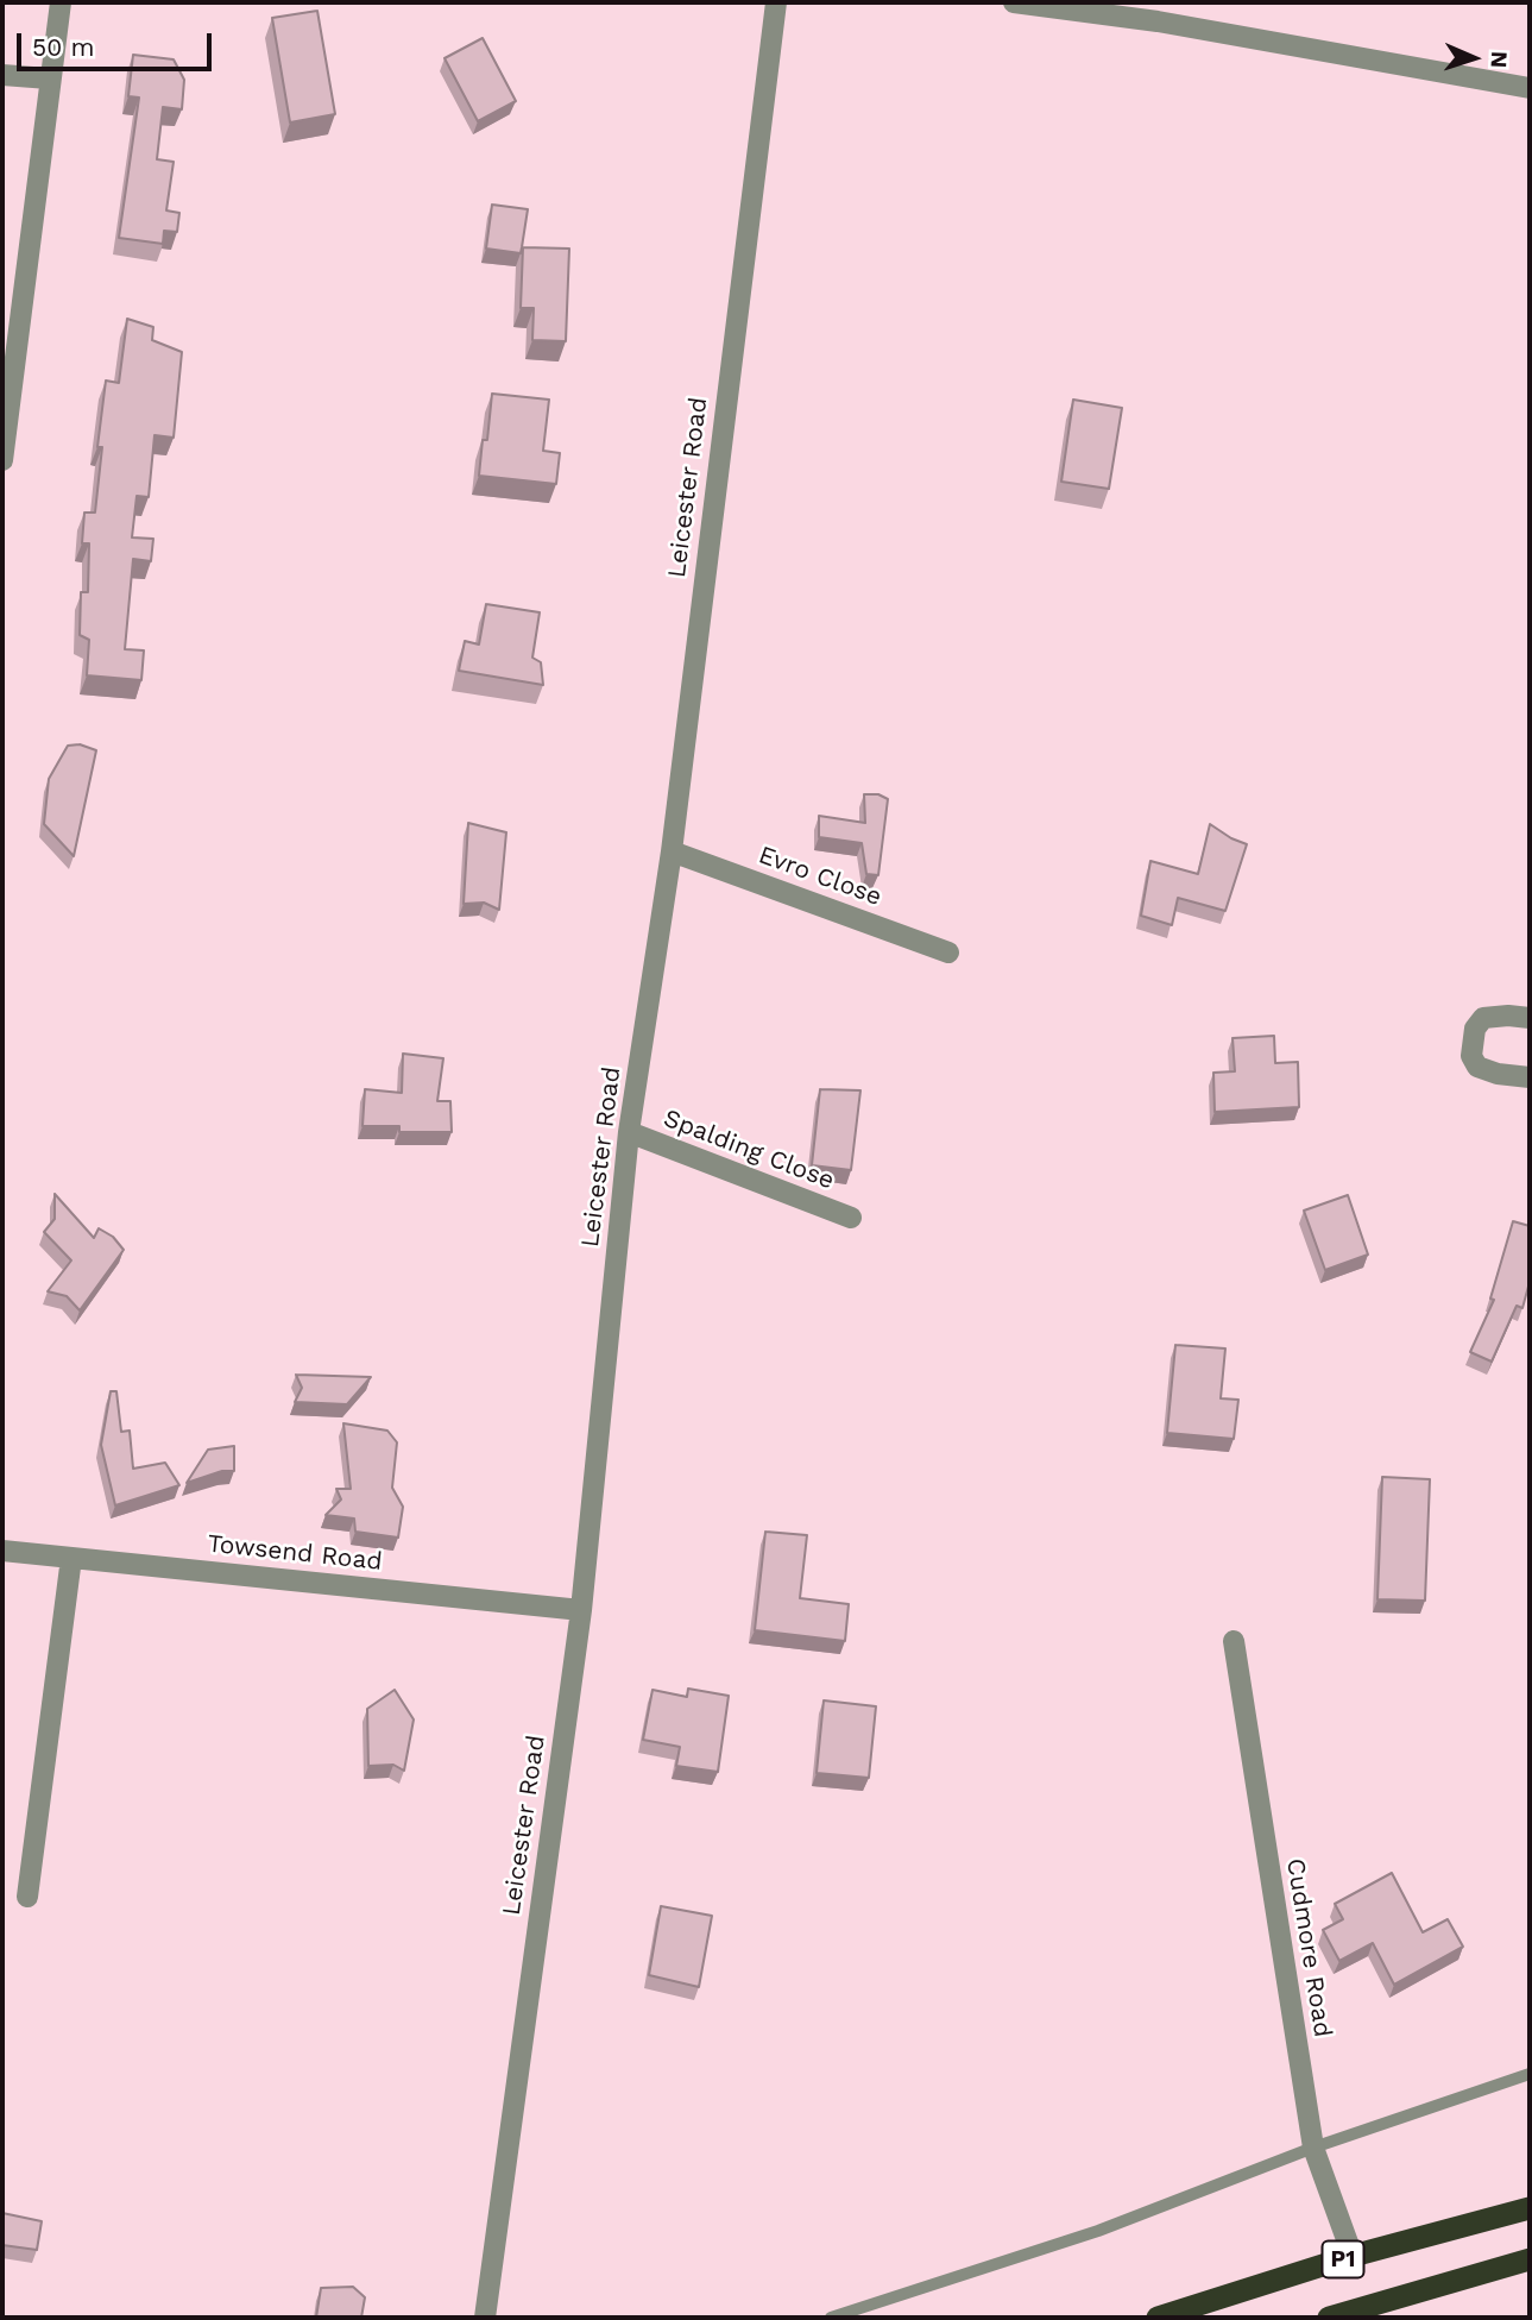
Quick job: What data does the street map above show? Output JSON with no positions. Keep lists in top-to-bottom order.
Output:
{
  "streets": {
    "highway": ["P1"],
    "street": [
      "Leicester Road",
      "Evro Close",
      "Spalding Close",
      "Towsend Road",
      "Cudmore Road"
    ]
  },
  "crossings": [
    ["Leicester Road", "Evro Close"],
    ["Leicester Road", "Spalding Close"],
    ["Leicester Road", "Towsend Road"],
    ["Cudmore Road", "P1"]
  ],
  "scale_bar": "50 m",
  "north": "right"
}
